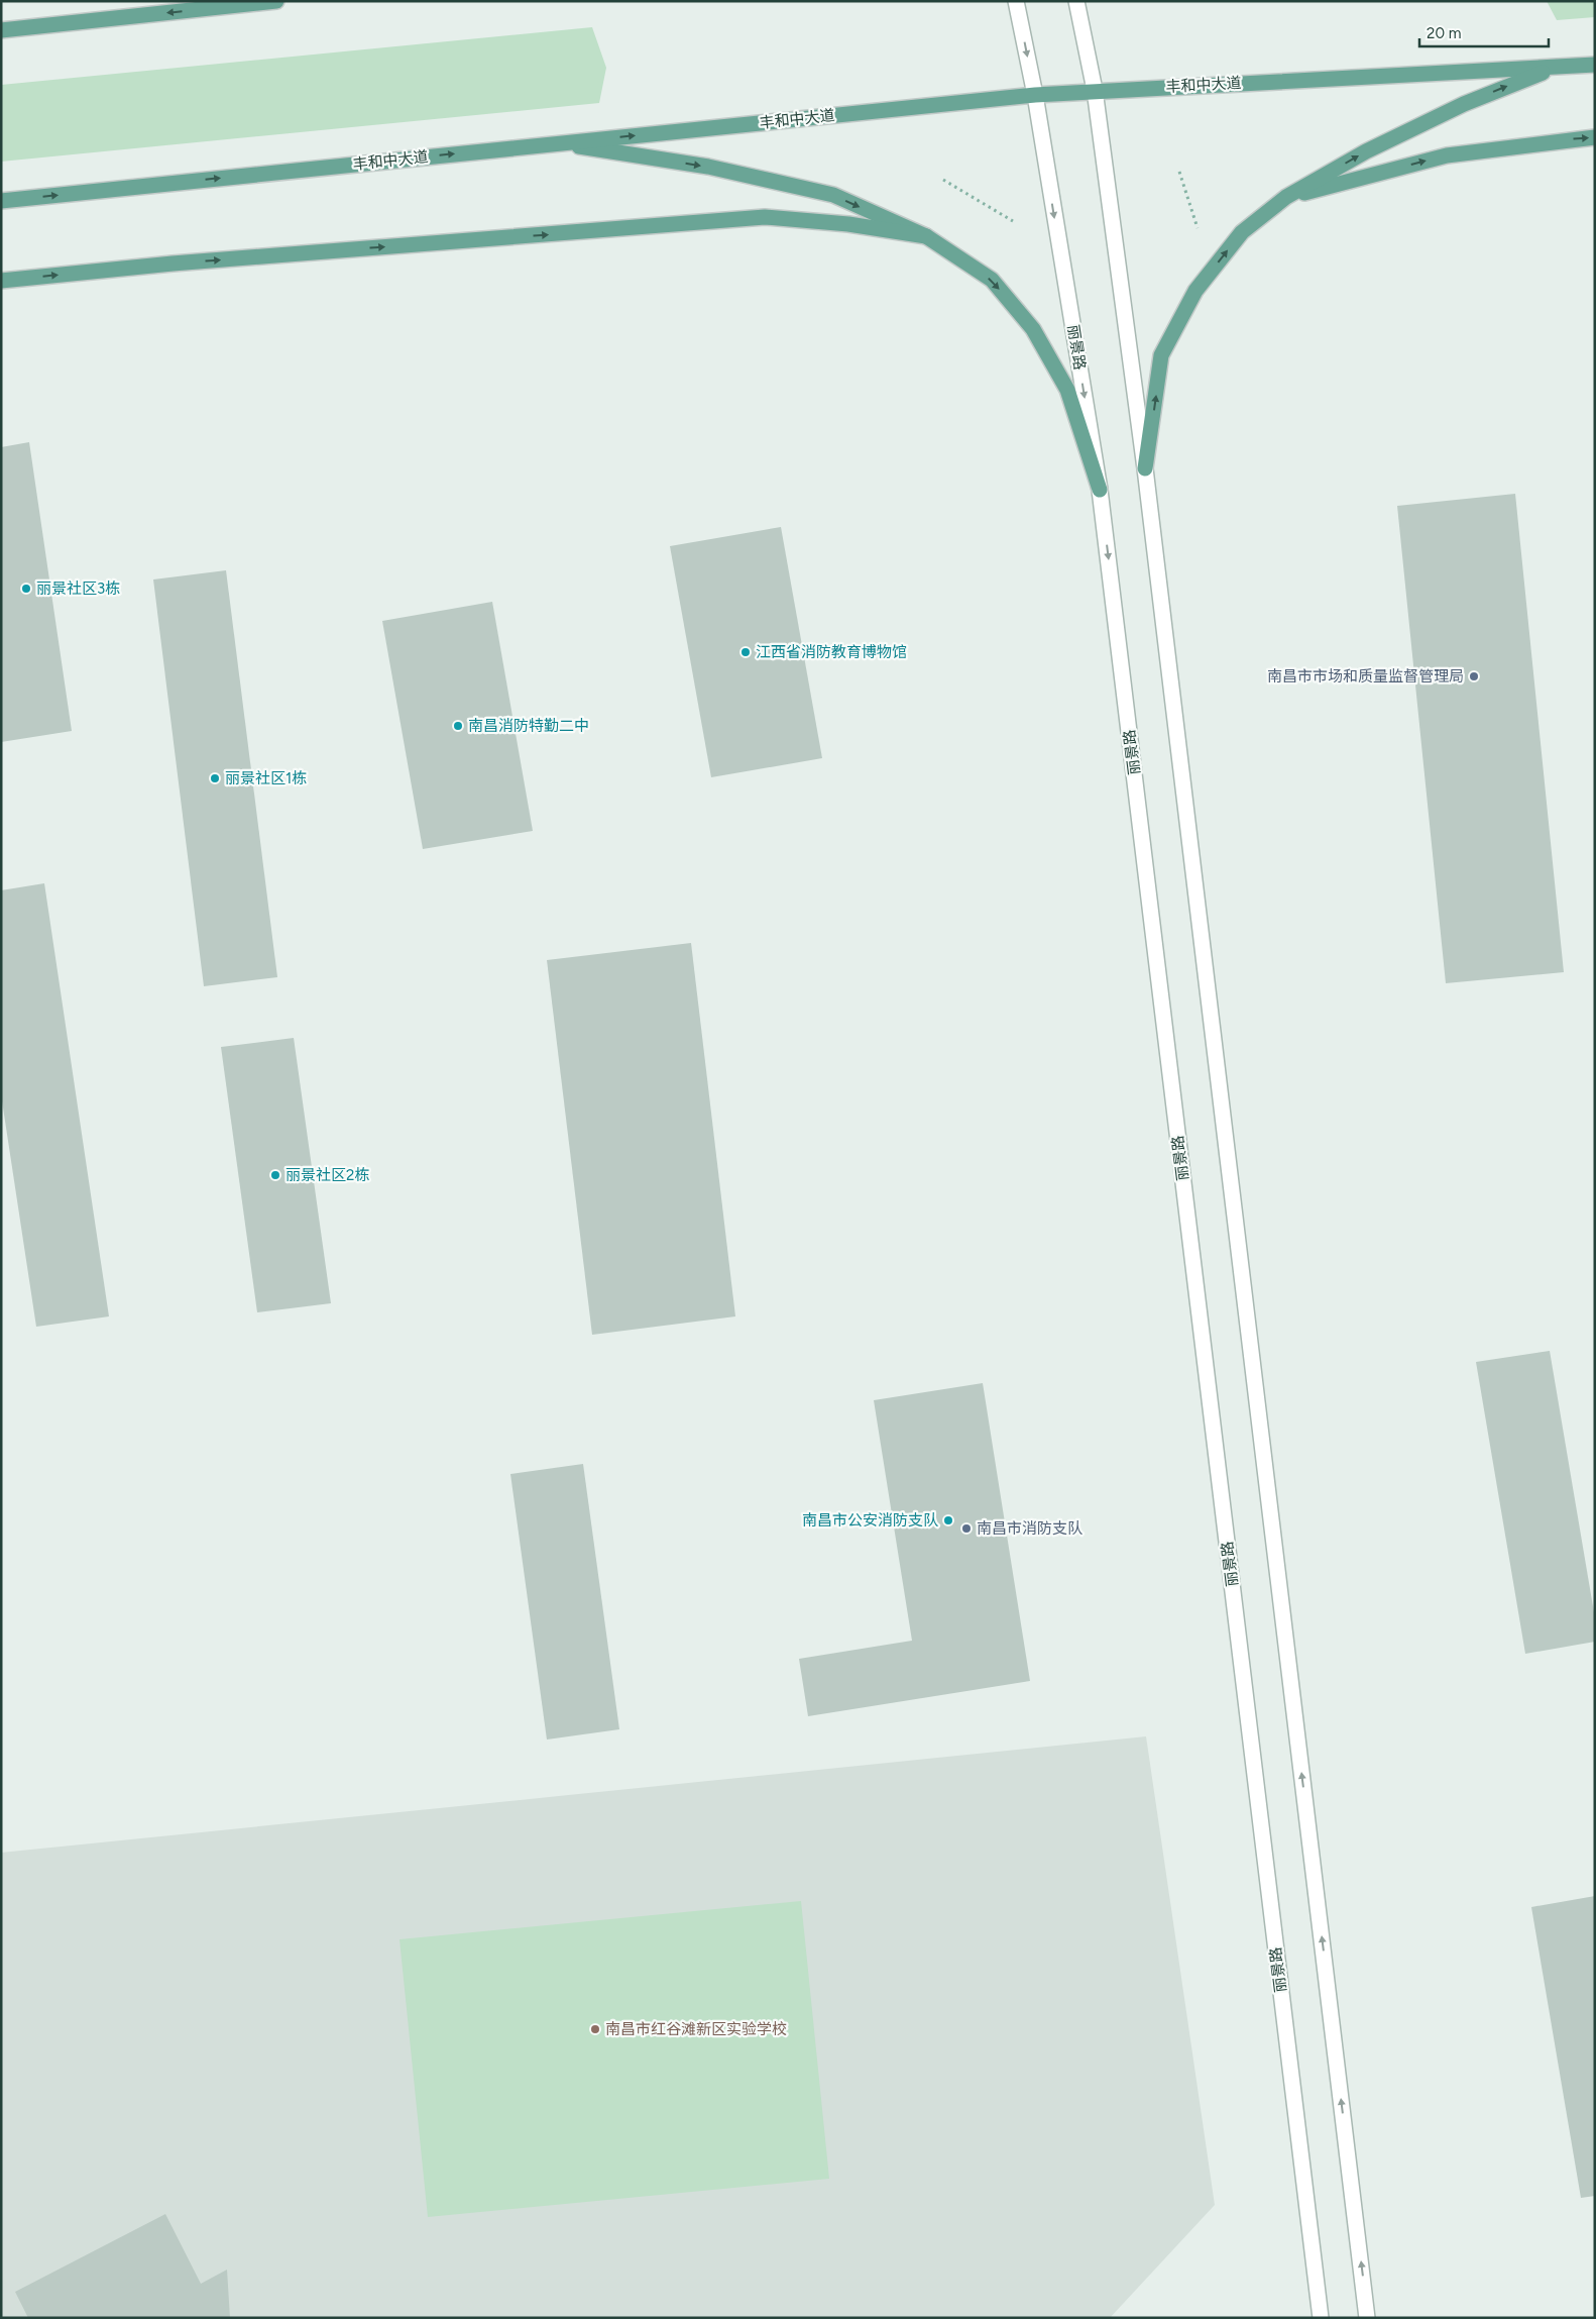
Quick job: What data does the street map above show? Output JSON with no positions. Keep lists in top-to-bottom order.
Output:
{
  "streets": {
    "main road": ["丰和中大道"],
    "street": ["丽景路"]
  },
  "crossings": [
    ["丰和中大道", "丽景路"]
  ],
  "places": [
    "丽景社区3栋",
    "江西省消防教育博物馆",
    "南昌市市场和质量监督管理局",
    "南昌消防特勤二中",
    "丽景社区1栋",
    "丽景社区2栋",
    "南昌市公安消防支队",
    "南昌市消防支队",
    "南昌市红谷滩新区实验学校"
  ],
  "scale_bar": "20 m"
}
